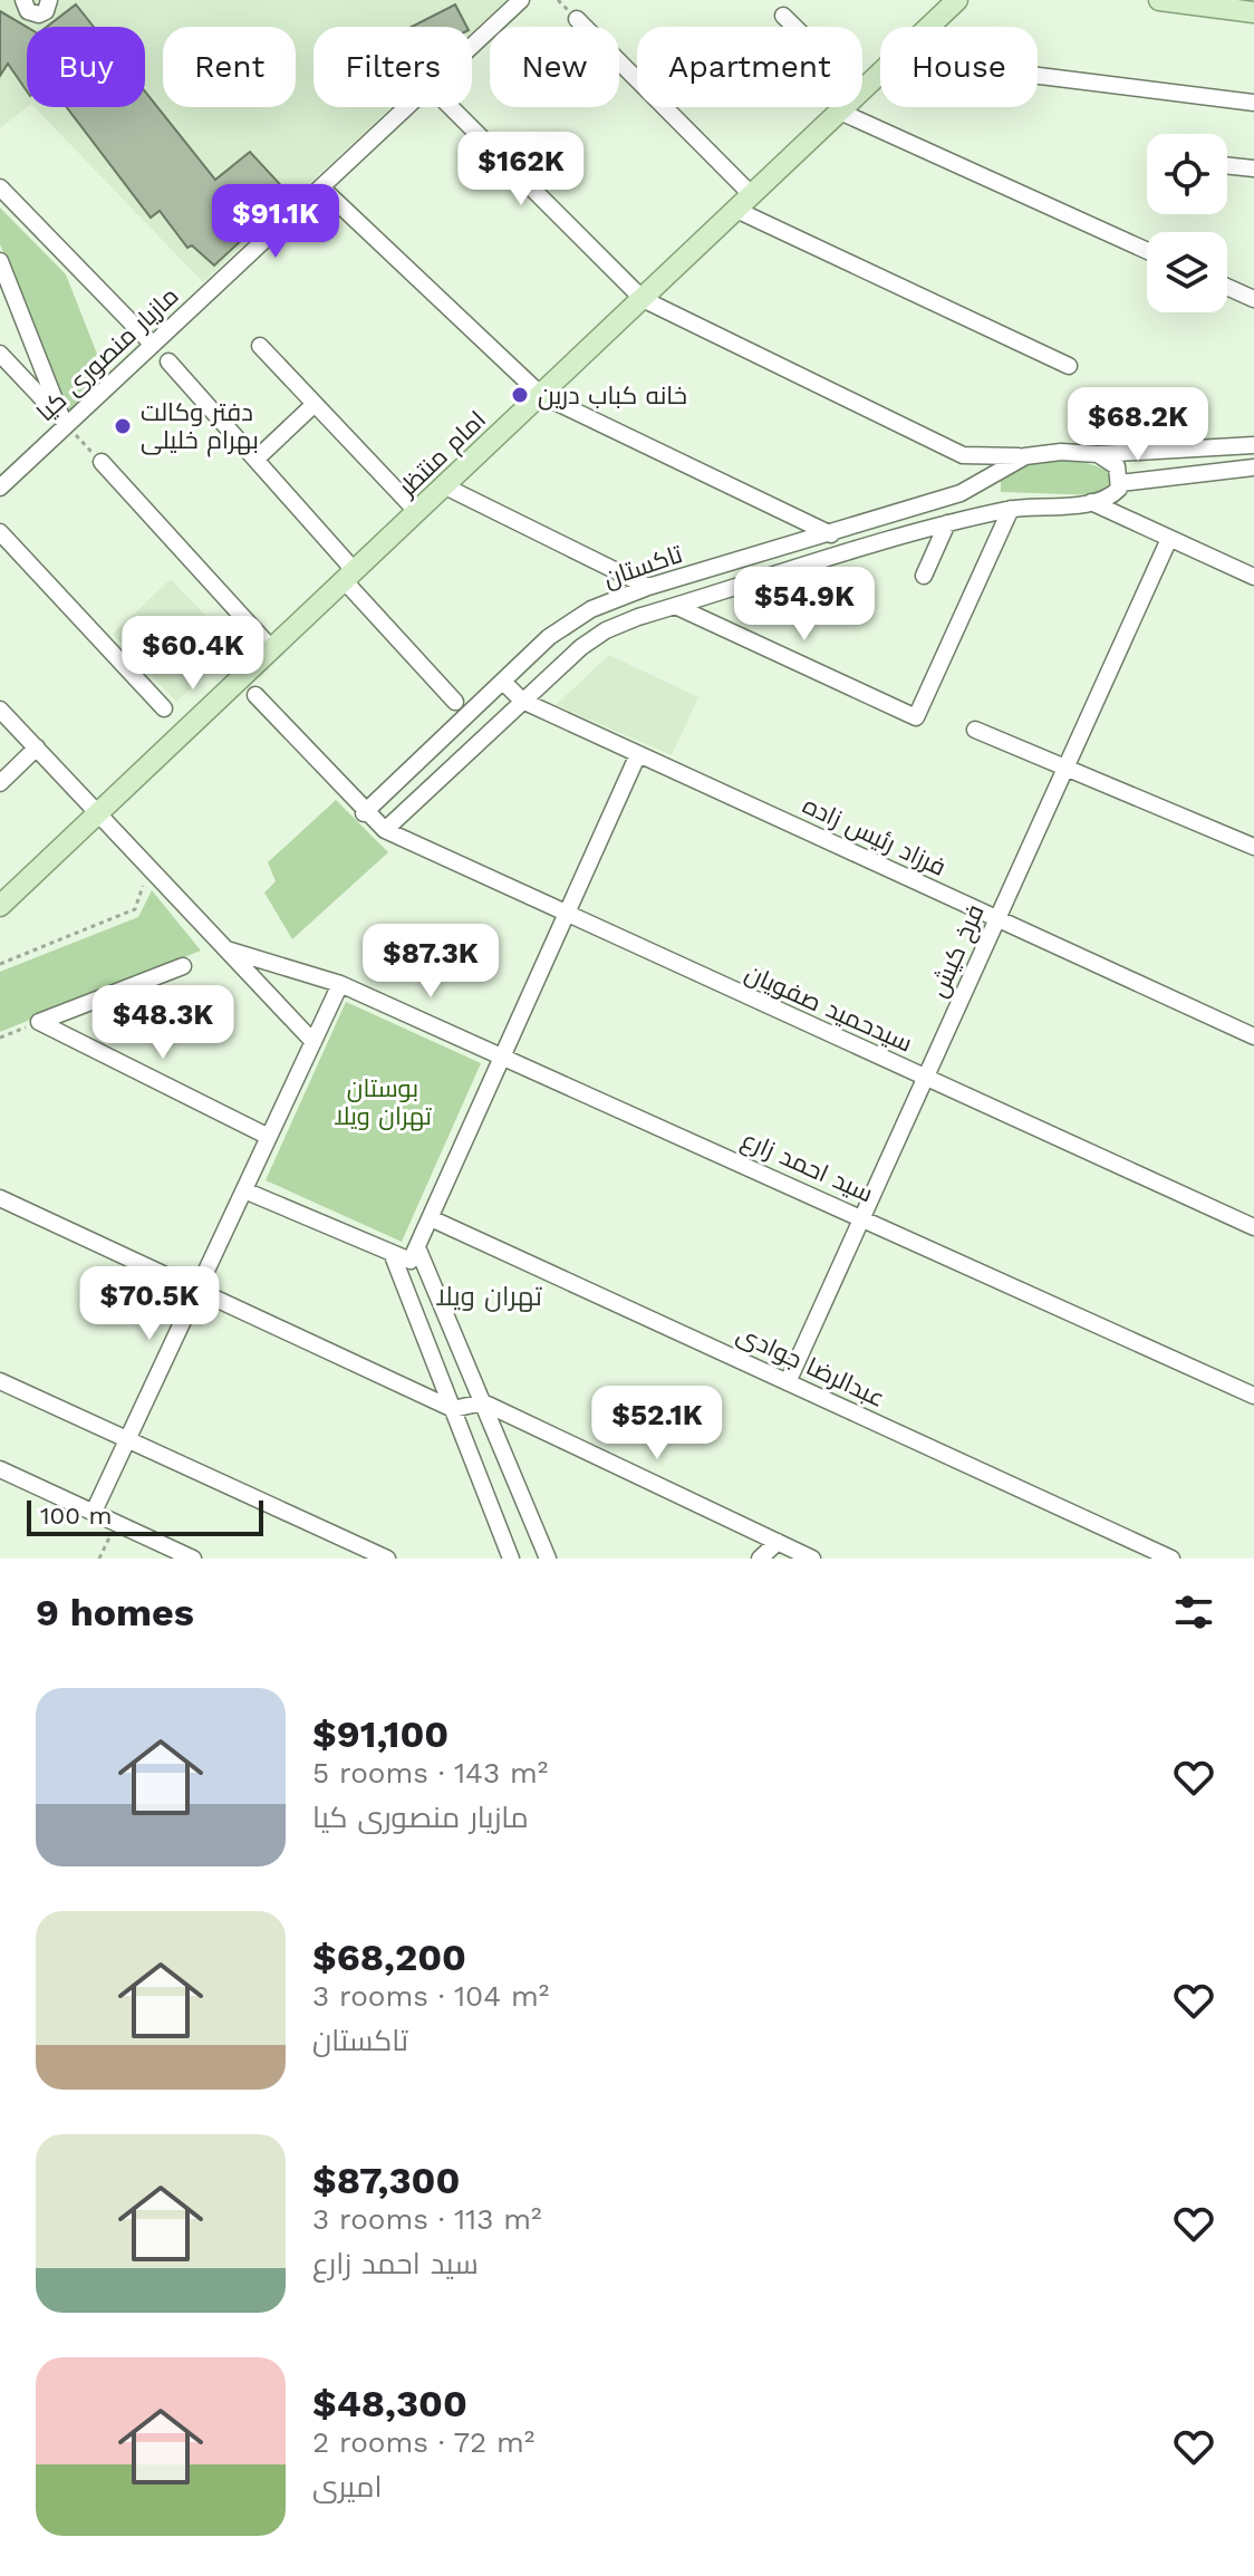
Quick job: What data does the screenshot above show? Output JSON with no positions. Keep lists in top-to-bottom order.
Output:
{
  "streets": {
    "main road": ["امام منتظر"],
    "street": [
      "مازیار منصوری کیا",
      "تاکستان",
      "فرزاد رئیس زاده",
      "فرخ کیش",
      "سیدحمید صفویان",
      "سید احمد زارع",
      "عبدالرضا جوادی"
    ]
  },
  "crossings": [
    ["تاکستان", "فرزاد رئیس زاده"],
    ["تاکستان", "سیدحمید صفویان"],
    ["فرزاد رئیس زاده", "فرخ کیش"],
    ["فرخ کیش", "سیدحمید صفویان"],
    ["فرخ کیش", "سید احمد زارع"],
    ["فرخ کیش", "عبدالرضا جوادی"]
  ],
  "districts": ["تهران ویلا"],
  "parks": ["بوستان تهران ویلا"],
  "places": ["خانه کباب درین", "دفتر وکالت بهرام خلیلی"],
  "scale_bar": "100 m",
  "page": {
    "chip": [
      "Buy",
      "Rent",
      "Filters",
      "New",
      "Apartment",
      "House"
    ],
    "price": [
      "$162K",
      "$91.1K",
      "$68.2K",
      "$54.9K",
      "$60.4K",
      "$87.3K",
      "$48.3K",
      "$70.5K",
      "$52.1K"
    ],
    "scale": "100 m",
    "heading": "9 homes",
    "list": [
      {
        "name": "$91,100",
        "note": "5 rooms · 143 m² · مازیار منصوری کیا"
      },
      {
        "name": "$68,200",
        "note": "3 rooms · 104 m² · تاکستان"
      },
      {
        "name": "$87,300",
        "note": "3 rooms · 113 m² · سید احمد زارع"
      },
      {
        "name": "$48,300",
        "note": "2 rooms · 72 m² · امیری"
      }
    ]
  }
}
